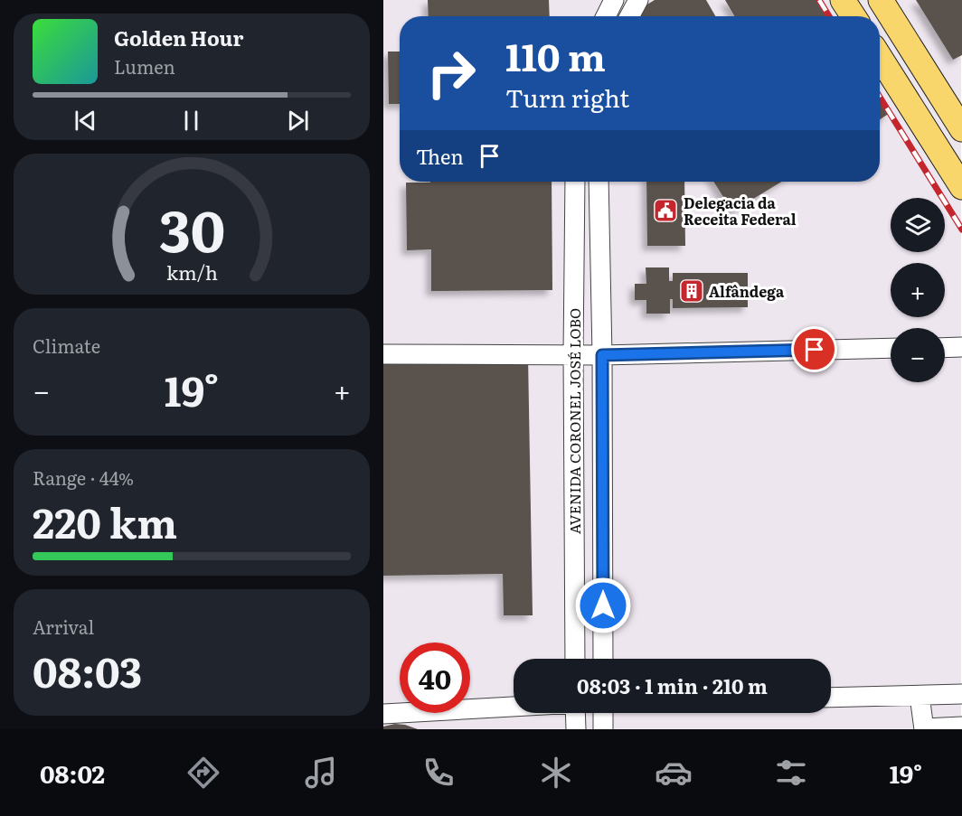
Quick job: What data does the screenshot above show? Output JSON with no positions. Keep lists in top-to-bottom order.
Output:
{
  "streets": {
    "street": ["AVENIDA CORONEL JOSÉ LOBO"]
  },
  "places": {
    "public building": ["Delegacia da Receita Federal"],
    "building": ["Alfândega"]
  },
  "page": {
    "turn": ["110 m", "Turn right"],
    "song": ["Golden Hour", "Lumen"],
    "then": "Then",
    "map_buttons": ["+", "−"],
    "tile": [
      "Climate",
      ["Range · 44%", "220 km"],
      ["Arrival", "08:03"]
    ],
    "heat": ["−", "19°", "+"],
    "limit": "40",
    "trip": "08:03 · 1 min · 210 m",
    "tabs": ["08:02", "19°"],
    "gauge": ["30", "km/h"]
  }
}
